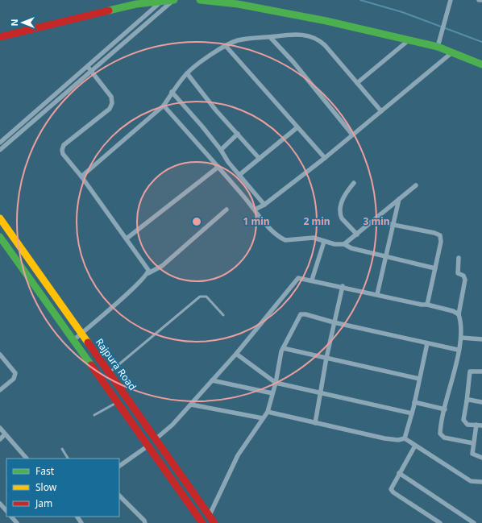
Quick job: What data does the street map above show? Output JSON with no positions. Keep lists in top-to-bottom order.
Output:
{
  "streets": {
    "main road": ["Rajpura Road"]
  },
  "legend": ["Fast", "Slow", "Jam"],
  "north": "left",
  "rings": ["1 min", "2 min", "3 min"]
}
